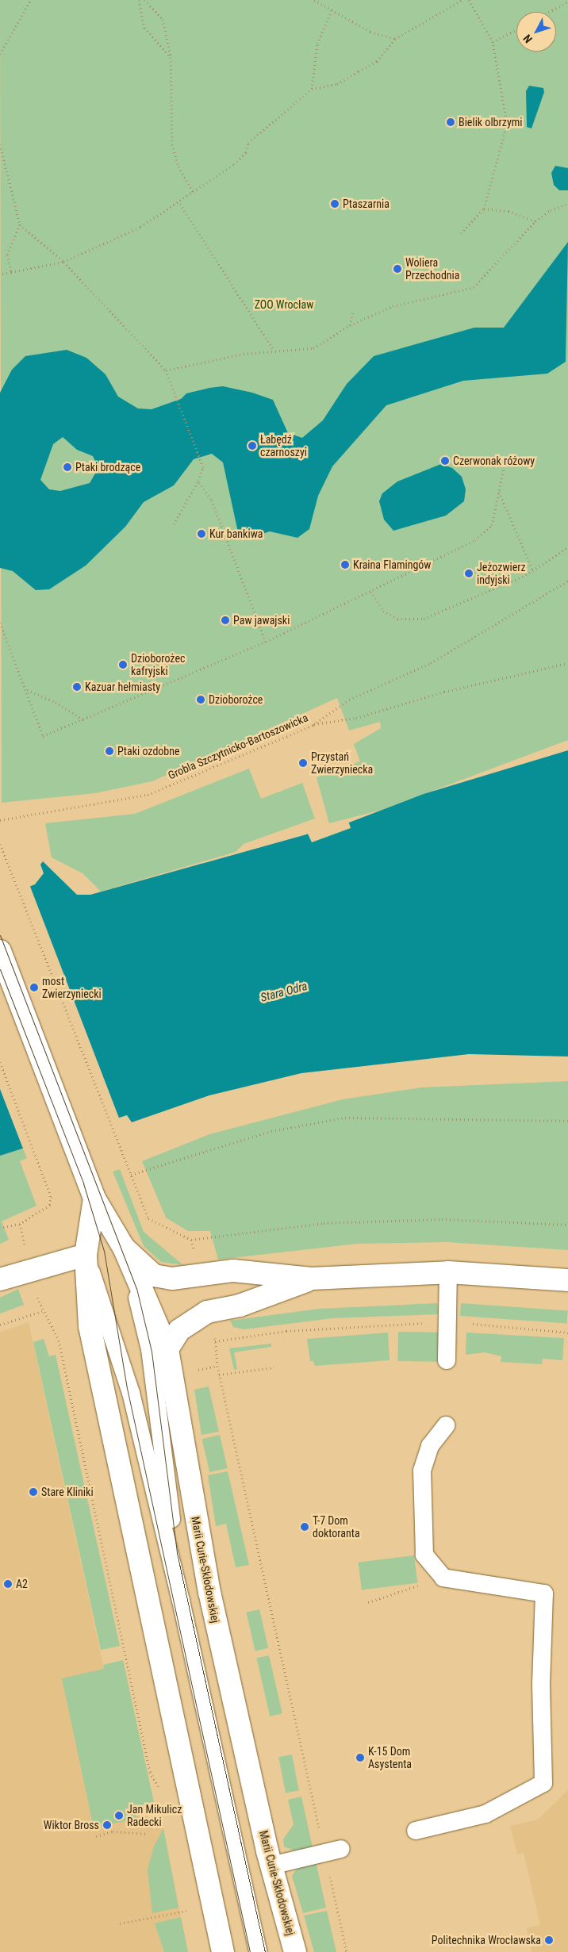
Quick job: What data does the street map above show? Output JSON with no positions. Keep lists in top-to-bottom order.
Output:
{
  "streets": {
    "main road": ["Marii Curie-Skłodowskiej"],
    "path": ["Grobla Szczytnicko-Bartoszowicka"]
  },
  "water": ["Stara Odra"],
  "parks": ["ZOO Wrocław"],
  "places": [
    "Bielik olbrzymi",
    "Ptaszarnia",
    "Woliera Przechodnia",
    "Łabędź czarnoszyi",
    "Czerwonak różowy",
    "Ptaki brodzące",
    "Kur bankiwa",
    "Kraina Flamingów",
    "Jeżozwierz indyjski",
    "Paw jawajski",
    "Dzioborożec kafryjski",
    "Kazuar hełmiasty",
    "Dzioborożce",
    "Ptaki ozdobne",
    "Przystań Zwierzyniecka",
    "most Zwierzyniecki",
    "Stare Kliniki",
    "T-7 Dom doktoranta",
    "A2",
    "K-15 Dom Asystenta",
    "Jan Mikulicz Radecki",
    "Wiktor Bross",
    "Politechnika Wrocławska"
  ],
  "north": "bottom left"
}
